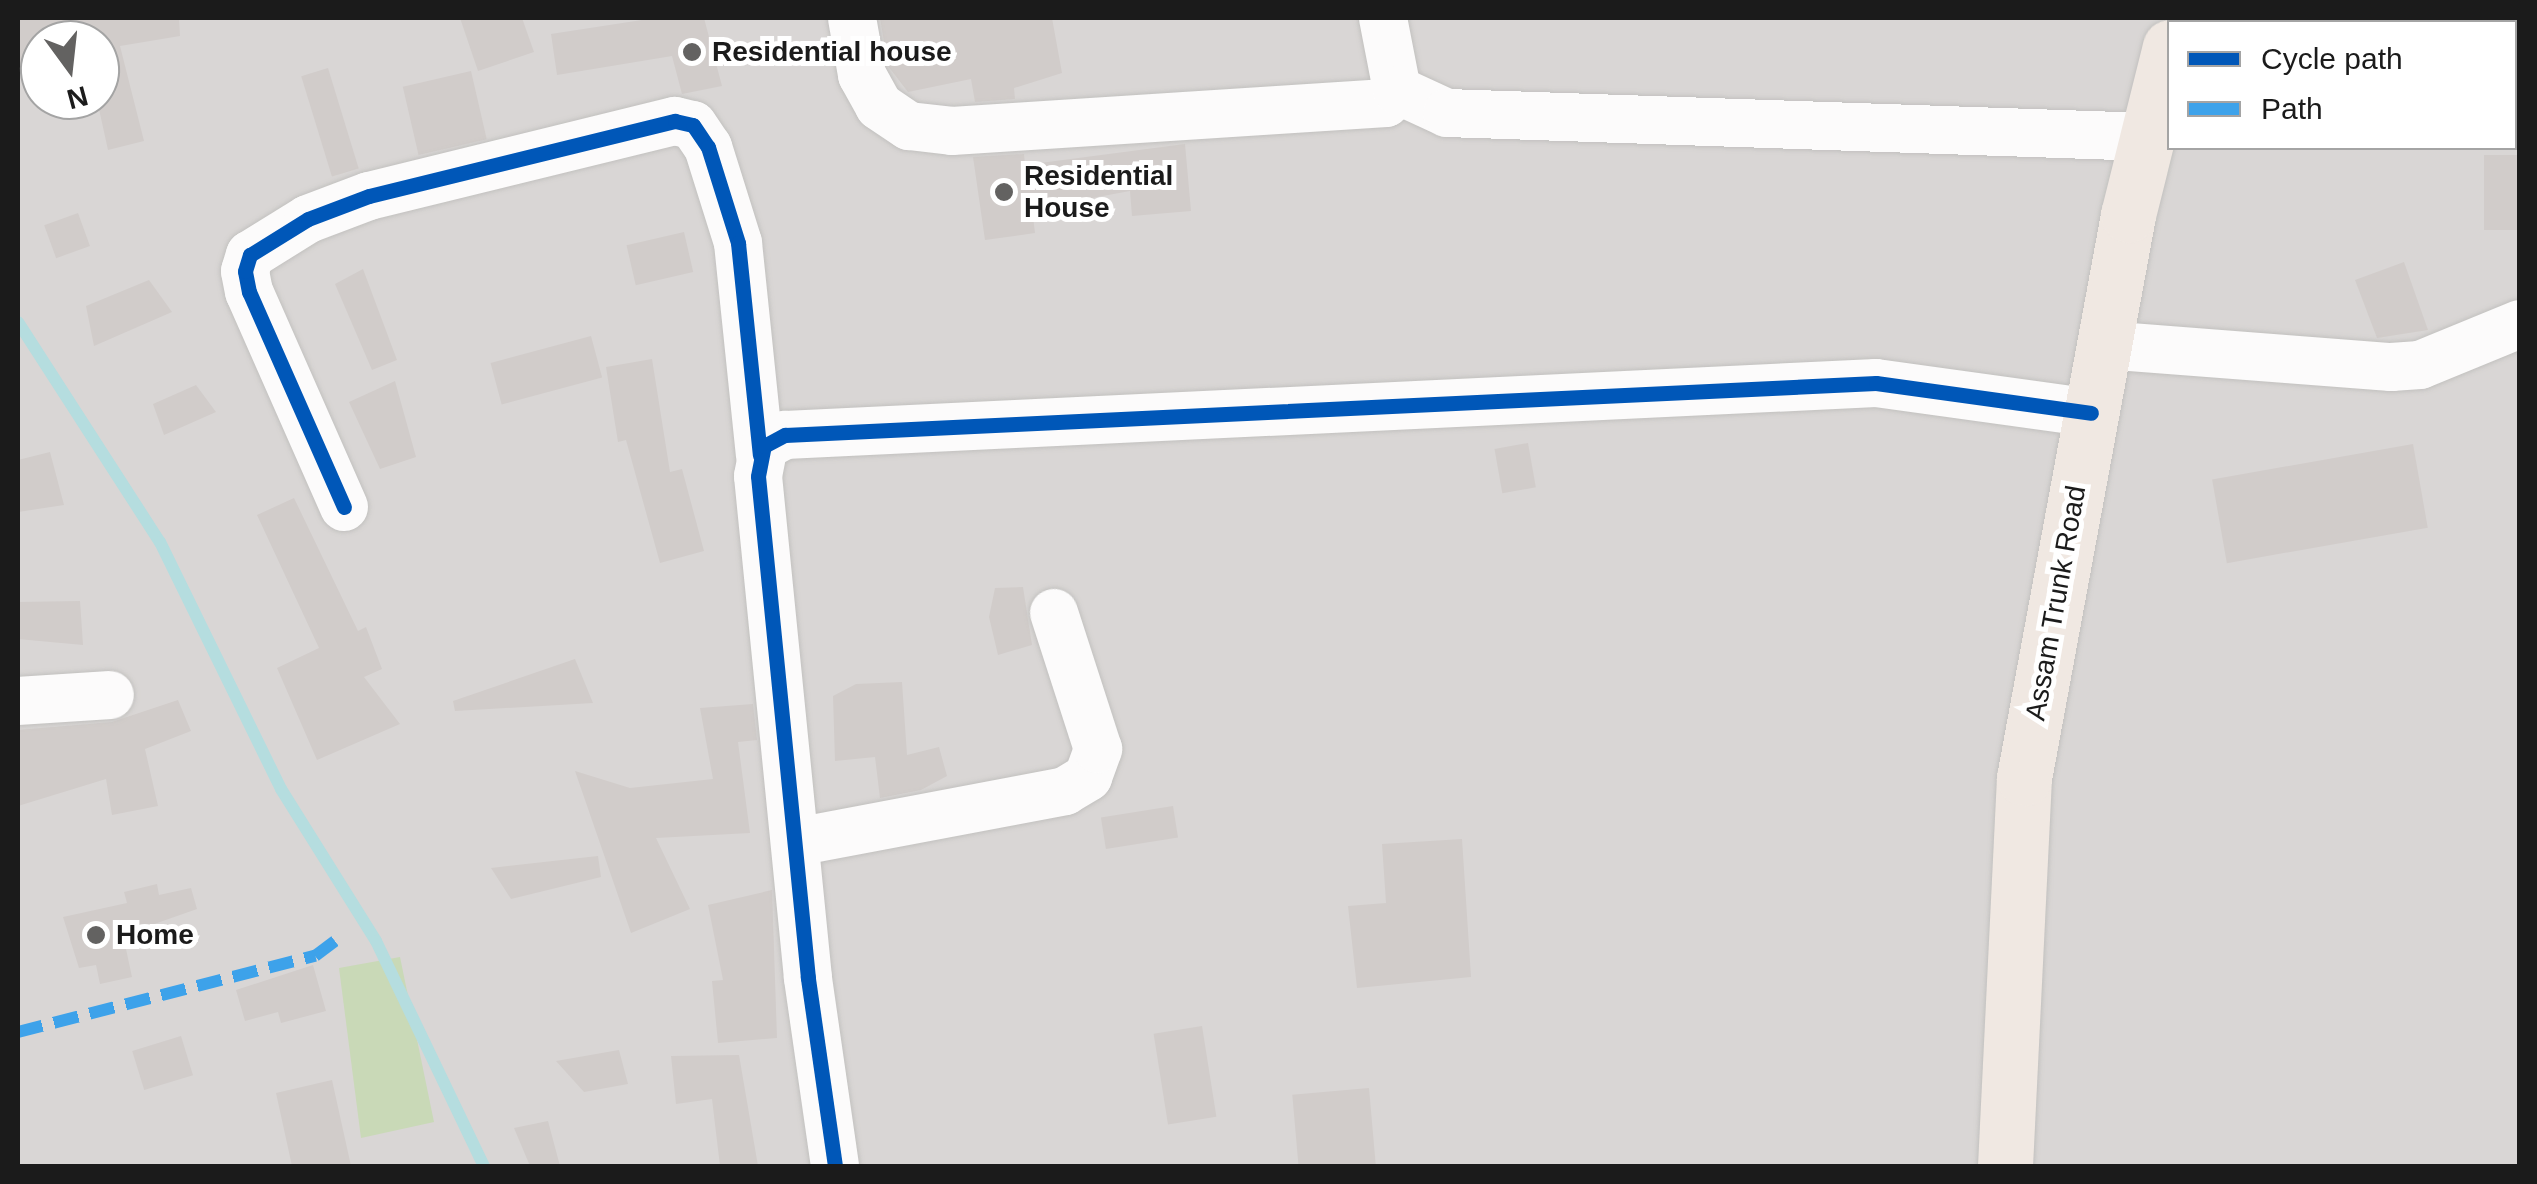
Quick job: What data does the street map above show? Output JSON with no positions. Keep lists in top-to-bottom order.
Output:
{
  "streets": {
    "main road": ["Assam Trunk Road"]
  },
  "places": ["Residential house", "Residential House", "Home"],
  "legend": ["Cycle path", "Path"],
  "north": "bottom"
}
